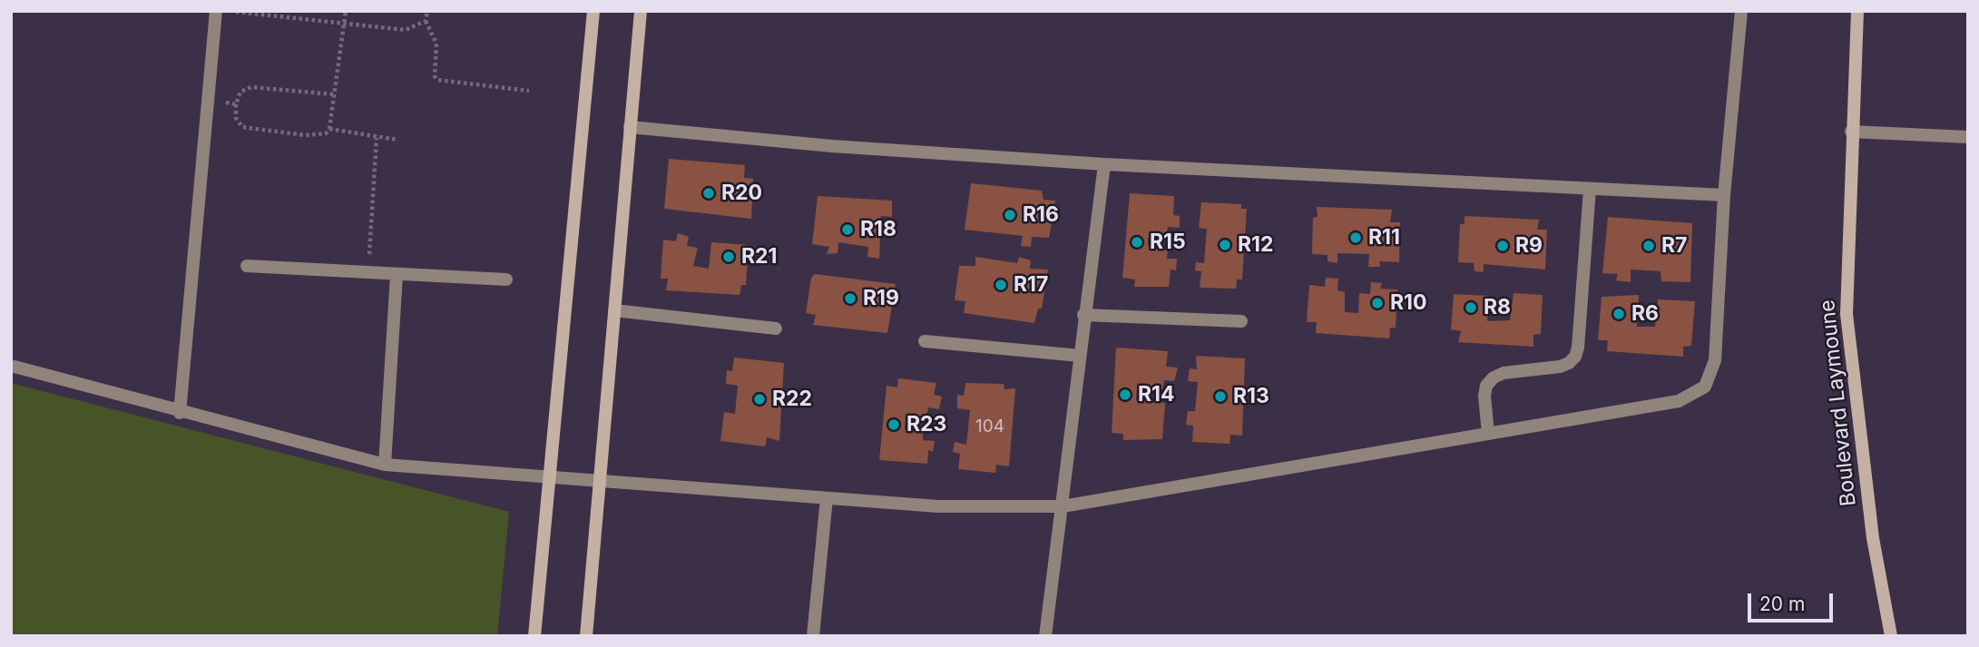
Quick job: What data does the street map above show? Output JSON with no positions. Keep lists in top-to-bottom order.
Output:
{
  "streets": {
    "street": ["Boulevard Laymoune"]
  },
  "places": [
    "R20",
    "R16",
    "R18",
    "R11",
    "R15",
    "R12",
    "R9",
    "R7",
    "R21",
    "R17",
    "R19",
    "R10",
    "R8",
    "R6",
    "R14",
    "R13",
    "R22",
    "R23"
  ],
  "house_numbers": ["104"],
  "scale_bar": "20 m"
}
